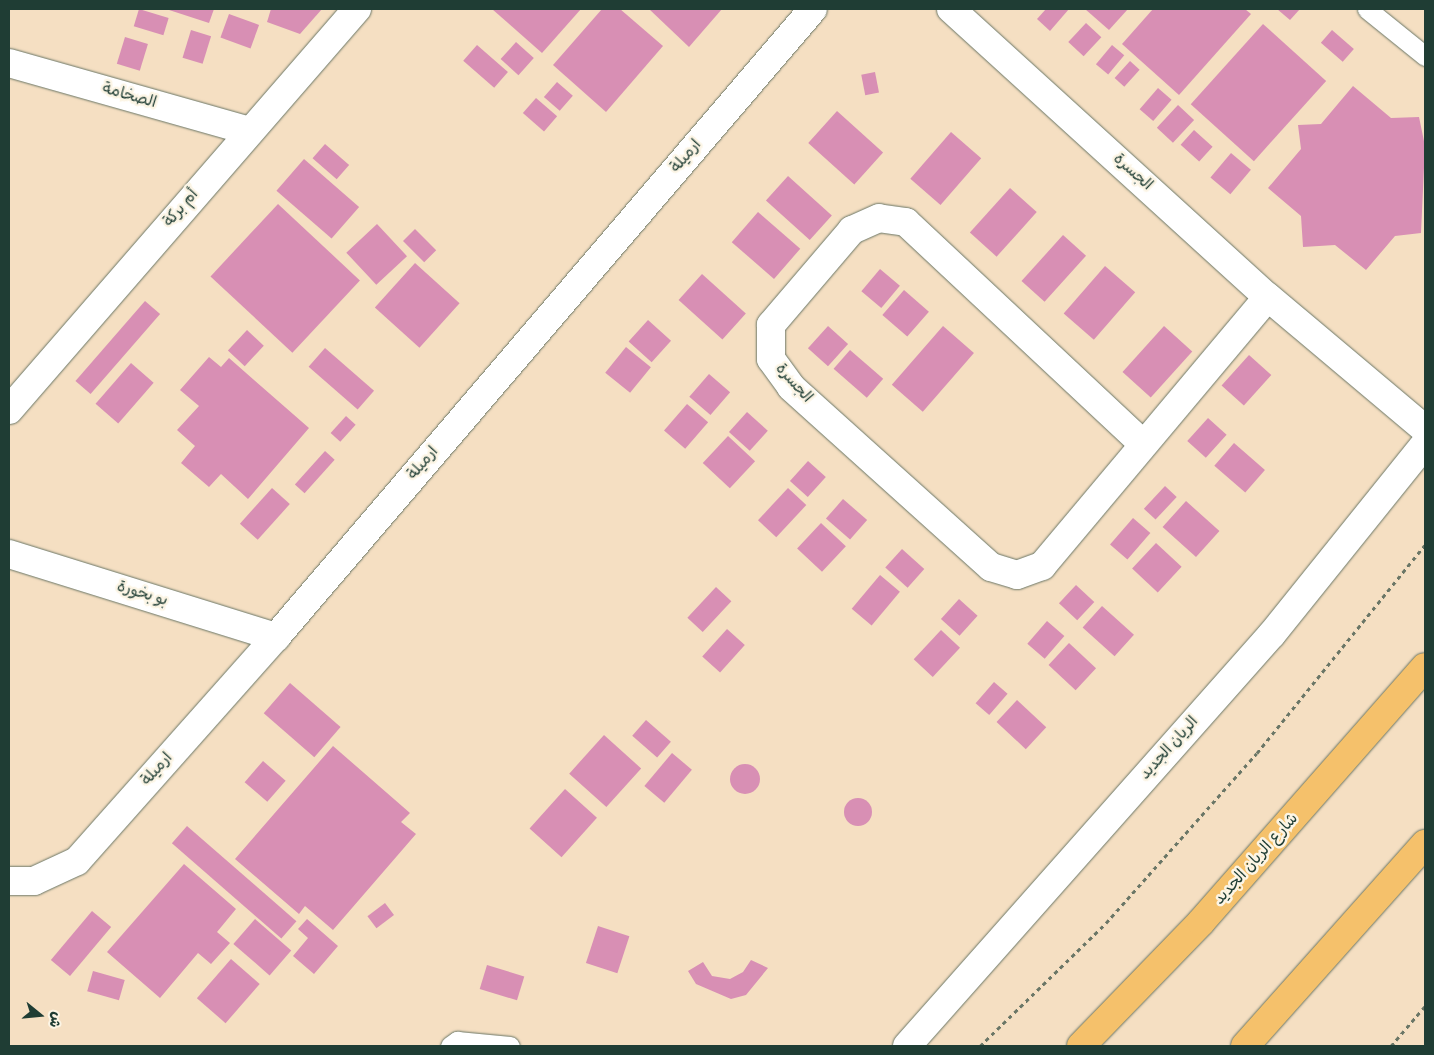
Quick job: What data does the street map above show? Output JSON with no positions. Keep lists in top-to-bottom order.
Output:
{
  "streets": {
    "highway": ["شارع الريان الجديد"],
    "street": [
      "الصخامة",
      "ارميلة",
      "الجسرة",
      "أم بركة",
      "بو بخورة",
      "الريان الجديد"
    ]
  },
  "crossings": [
    ["الصخامة", "أم بركة"],
    ["ارميلة", "بو بخورة"]
  ],
  "north": "right"
}
